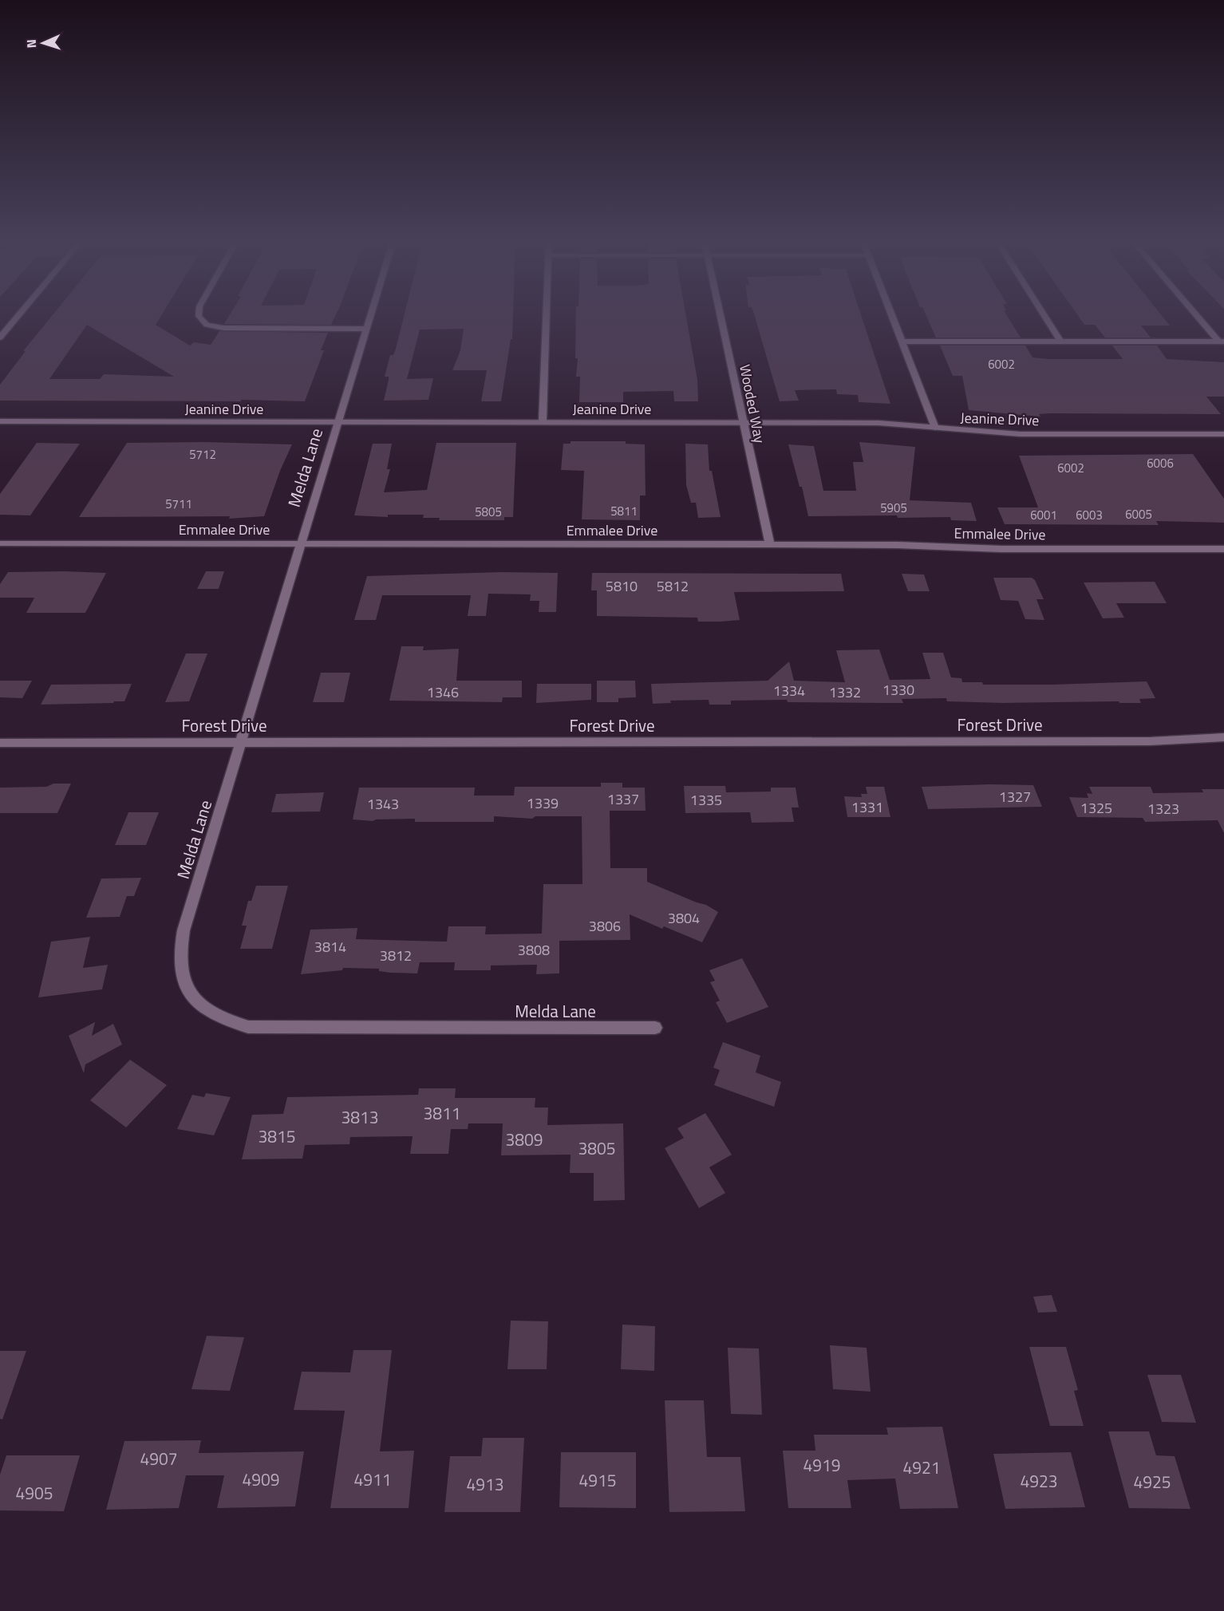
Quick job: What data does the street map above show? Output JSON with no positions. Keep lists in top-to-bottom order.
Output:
{
  "streets": {
    "street": [
      "Wooded Way",
      "Jeanine Drive",
      "Melda Lane",
      "Emmalee Drive",
      "Forest Drive"
    ]
  },
  "crossings": [
    ["Wooded Way", "Jeanine Drive"],
    ["Wooded Way", "Emmalee Drive"],
    ["Jeanine Drive", "Melda Lane"],
    ["Melda Lane", "Emmalee Drive"],
    ["Melda Lane", "Forest Drive"]
  ],
  "house_numbers": [
    "6002",
    "5712",
    "6006",
    "6002",
    "5711",
    "5905",
    "5811",
    "5805",
    "6005",
    "6001",
    "6003",
    "5810",
    "5812",
    "1330",
    "1334",
    "1346",
    "1332",
    "1327",
    "1337",
    "1335",
    "1339",
    "1343",
    "1331",
    "1325",
    "1323",
    "3804",
    "3806",
    "3814",
    "3808",
    "3812",
    "3811",
    "3813",
    "3815",
    "3809",
    "3805",
    "4907",
    "4919",
    "4921",
    "4909",
    "4911",
    "4915",
    "4923",
    "4925",
    "4913",
    "4905"
  ],
  "north": "left"
}
